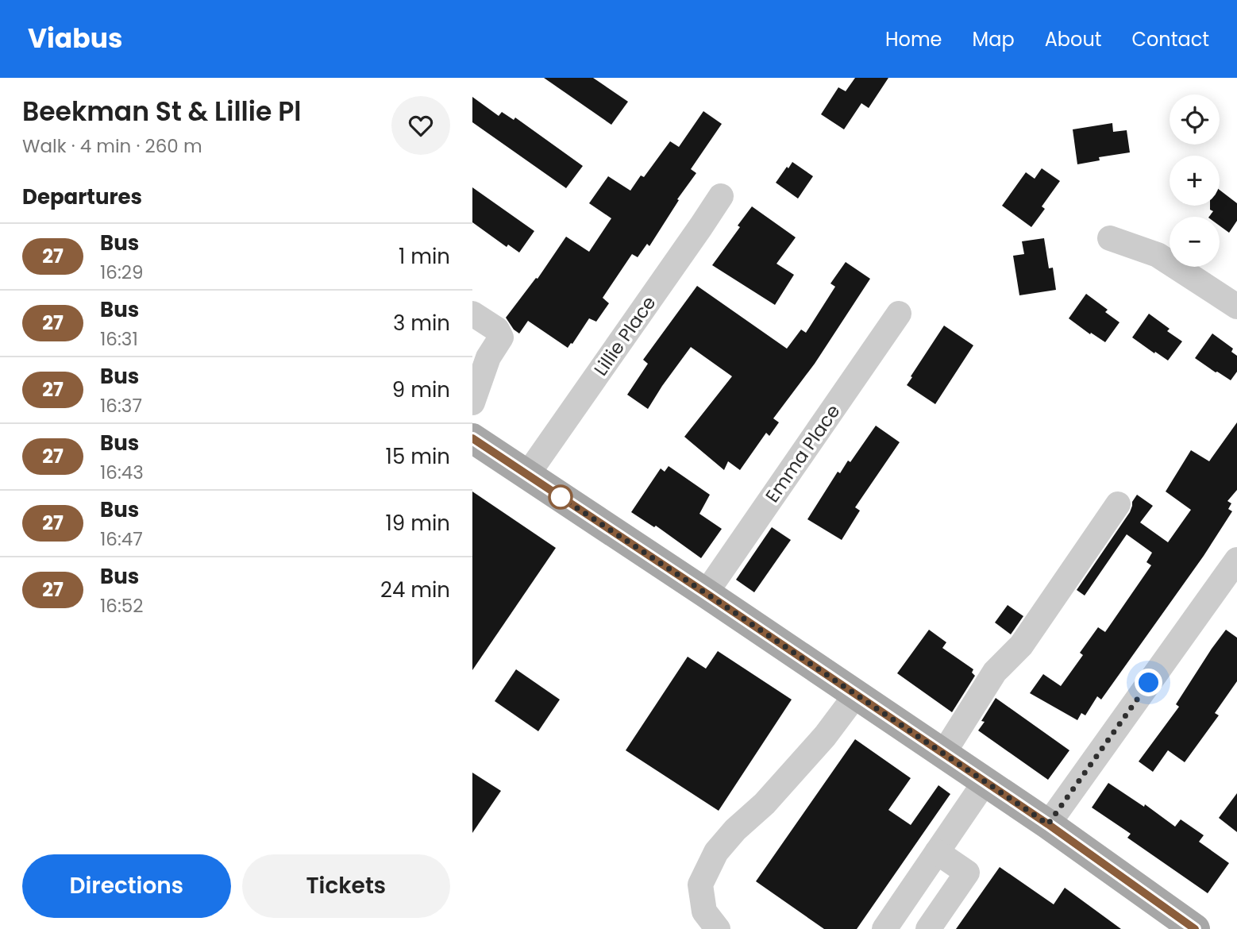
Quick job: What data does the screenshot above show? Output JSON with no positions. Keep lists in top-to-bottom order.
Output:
{
  "streets": {
    "street": ["Lillie Place", "Emma Place"]
  },
  "lines": ["bus line 27"],
  "page": {
    "header": "Viabus",
    "nav": [
      "Home",
      "Map",
      "About",
      "Contact"
    ],
    "heading": [
      ["Beekman St & Lillie Pl", "Walk · 4 min · 260 m"],
      "Departures"
    ],
    "map_buttons": ["+", "−"],
    "list": [
      {
        "mark": "27",
        "name": "Bus",
        "note": "16:29",
        "value": "1 min"
      },
      {
        "mark": "27",
        "name": "Bus",
        "note": "16:31",
        "value": "3 min"
      },
      {
        "mark": "27",
        "name": "Bus",
        "note": "16:37",
        "value": "9 min"
      },
      {
        "mark": "27",
        "name": "Bus",
        "note": "16:43",
        "value": "15 min"
      },
      {
        "mark": "27",
        "name": "Bus",
        "note": "16:47",
        "value": "19 min"
      },
      {
        "mark": "27",
        "name": "Bus",
        "note": "16:52",
        "value": "24 min"
      }
    ],
    "buttons": ["Directions", "Tickets"]
  }
}
